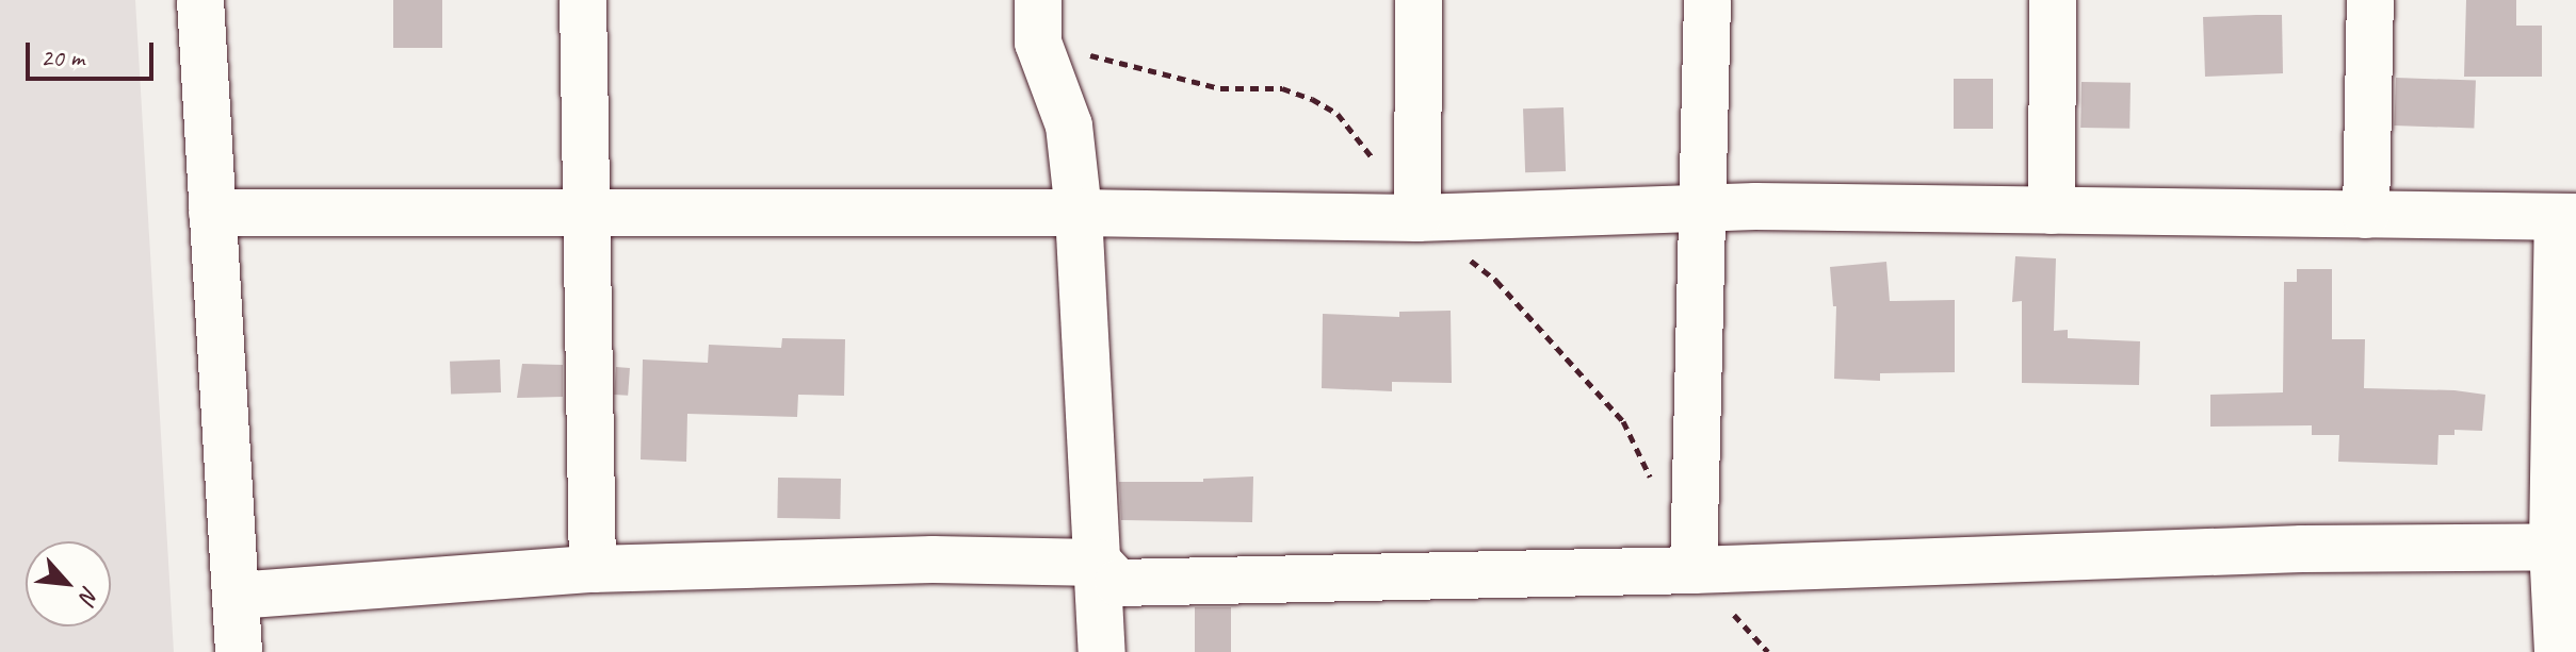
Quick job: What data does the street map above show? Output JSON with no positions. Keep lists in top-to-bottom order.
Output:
{
  "scale_bar": "20 m",
  "north": "bottom right"
}
